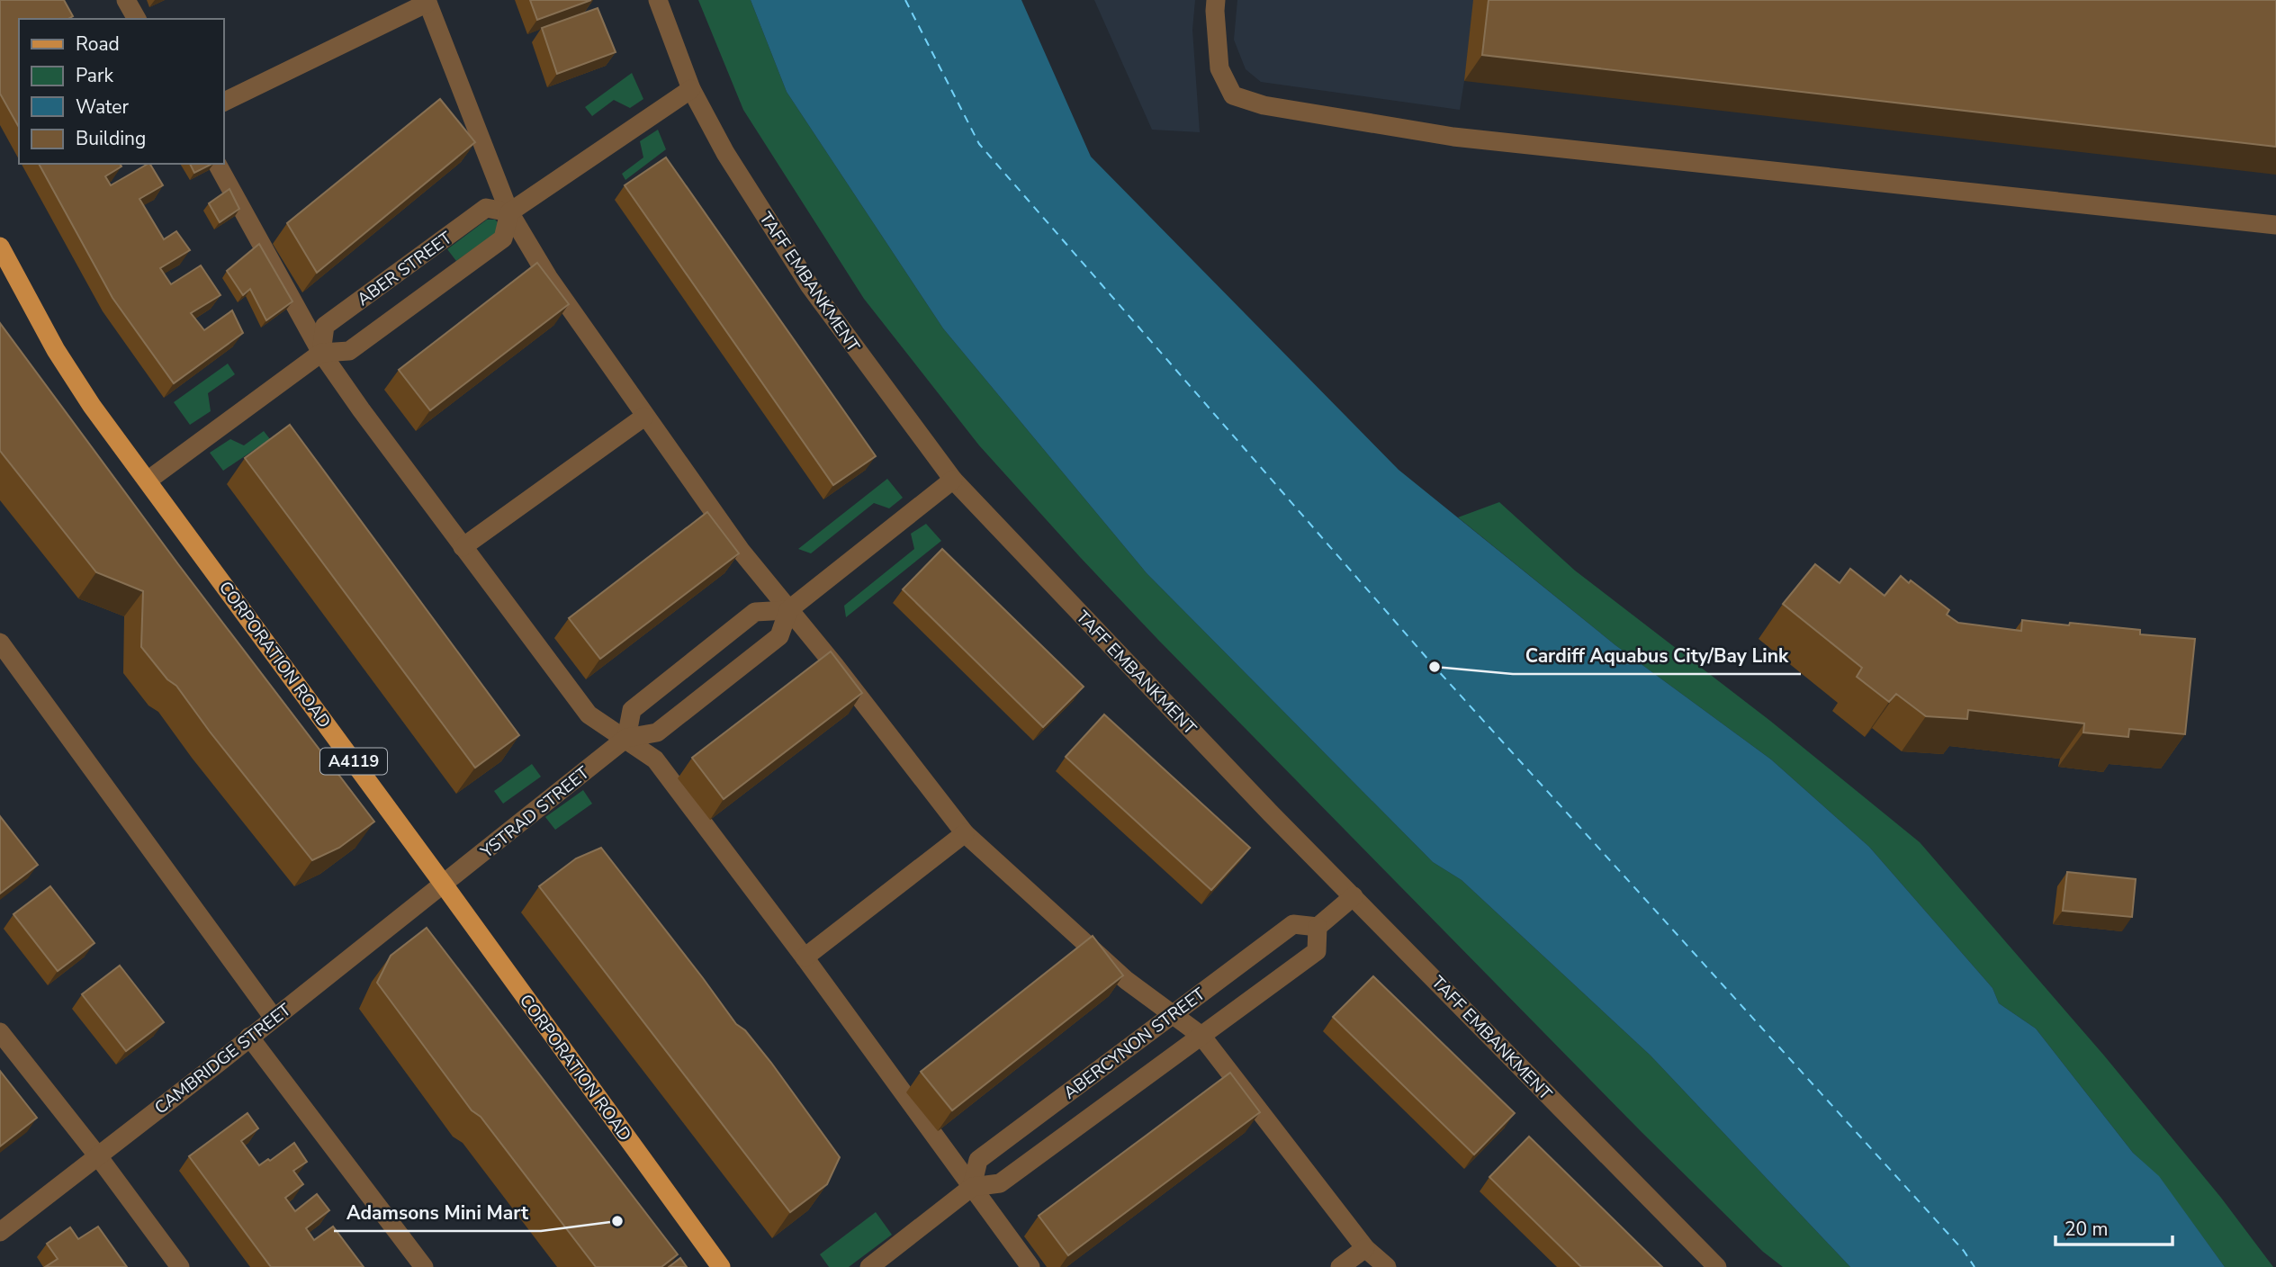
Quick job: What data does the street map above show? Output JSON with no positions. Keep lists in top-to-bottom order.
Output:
{
  "streets": {
    "main road": ["CORPORATION ROAD", "A4119"],
    "street": [
      "ABER STREET",
      "TAFF EMBANKMENT",
      "YSTRAD STREET",
      "ABERCYNON STREET",
      "CAMBRIDGE STREET"
    ]
  },
  "crossings": [
    ["TAFF EMBANKMENT", "YSTRAD STREET"],
    ["CORPORATION ROAD", "YSTRAD STREET"],
    ["CORPORATION ROAD", "CAMBRIDGE STREET"],
    ["YSTRAD STREET", "CAMBRIDGE STREET"]
  ],
  "places": ["Cardiff Aquabus City/Bay Link", "Adamsons Mini Mart"],
  "legend": [
    "Road",
    "Park",
    "Water",
    "Building"
  ],
  "scale_bar": "20 m"
}
